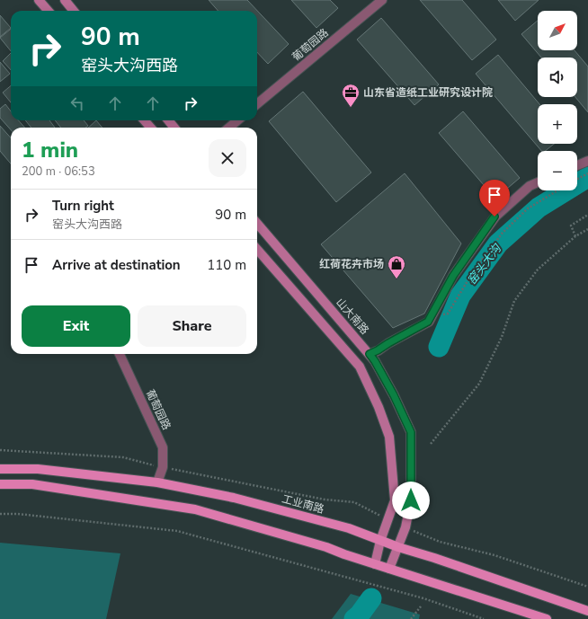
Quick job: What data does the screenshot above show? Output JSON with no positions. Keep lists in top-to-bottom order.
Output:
{
  "streets": {
    "main road": ["山大南路", "工业南路"],
    "street": ["葡萄园路"]
  },
  "crossings": [
    ["葡萄园路", "工业南路"],
    ["山大南路", "工业南路"]
  ],
  "water": ["窑头大沟"],
  "places": {
    "office": ["山东省造纸工业研究设计院"],
    "shop": ["红荷花卉市场"]
  },
  "north": "top right",
  "page": {
    "map_buttons": ["+", "−"],
    "turn": ["90 m", "窑头大沟西路"],
    "heading": ["1 min", "200 m · 06:53"],
    "list": [
      {
        "name": "Turn right",
        "note": "窑头大沟西路",
        "value": "90 m"
      },
      {
        "name": "Arrive at destination",
        "value": "110 m"
      }
    ],
    "buttons": ["Exit", "Share"]
  }
}
